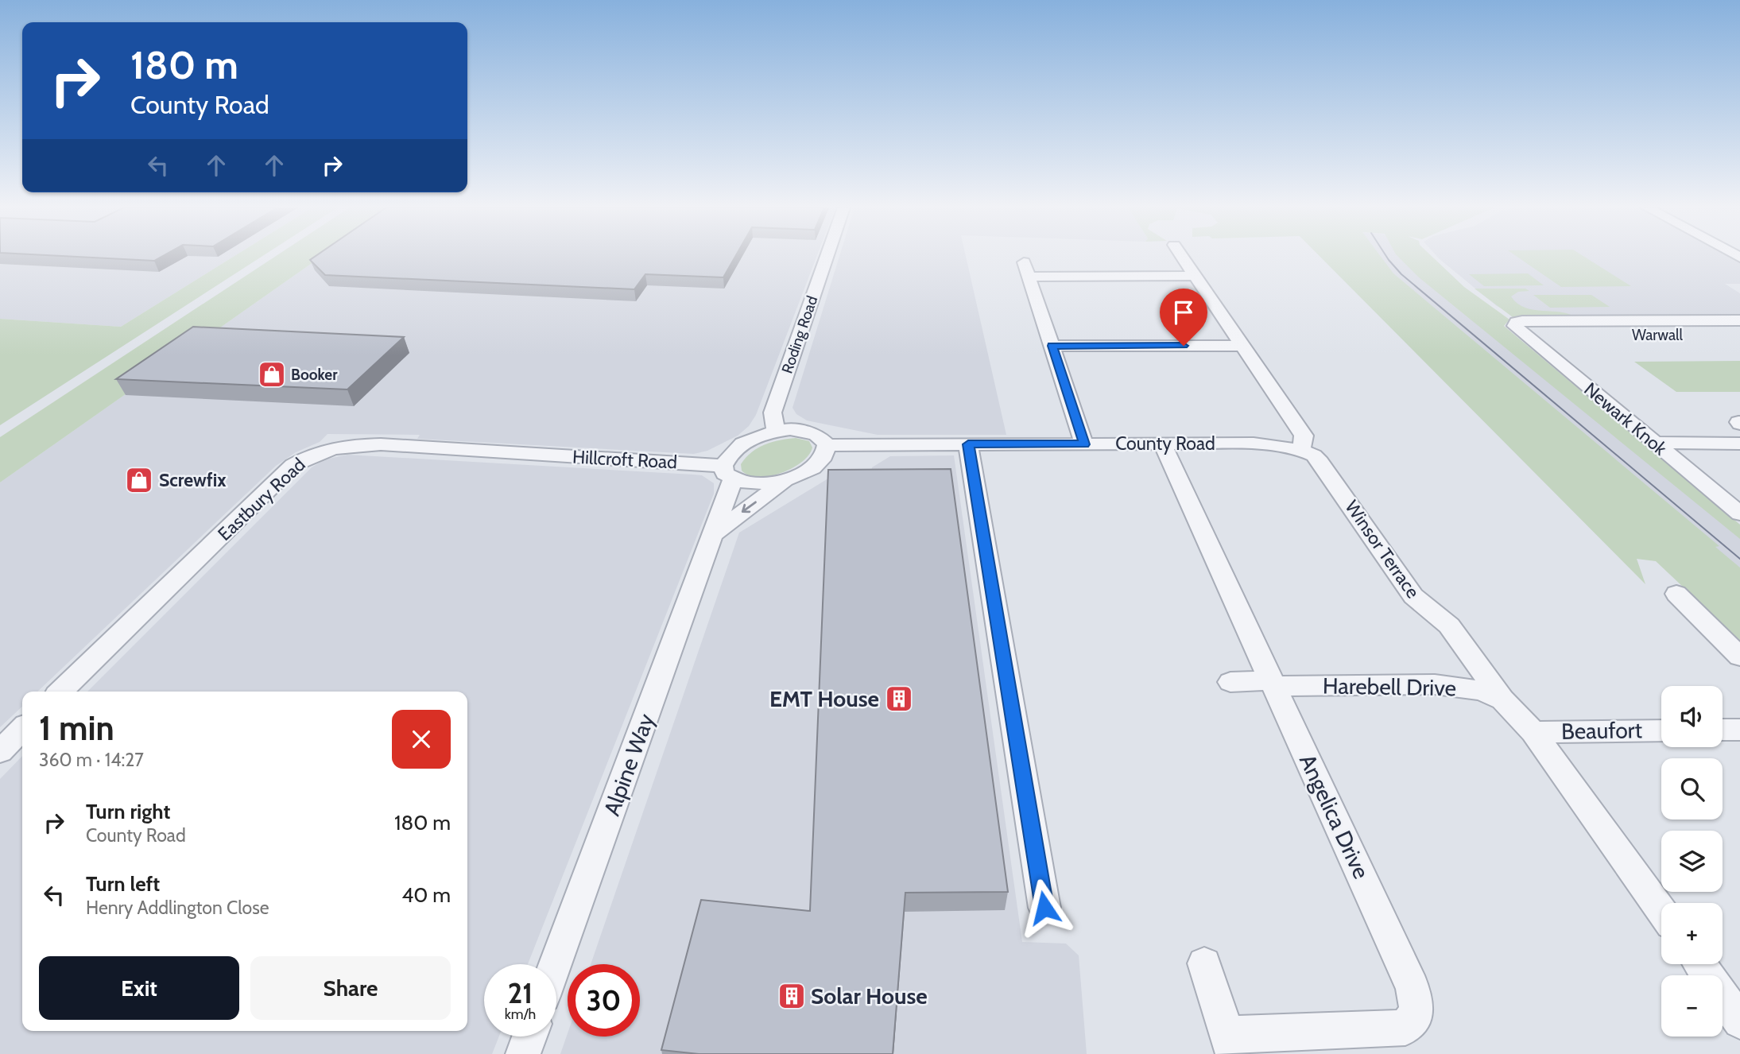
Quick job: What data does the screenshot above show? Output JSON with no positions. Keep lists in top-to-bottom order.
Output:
{
  "streets": {
    "street": [
      "Roding Road",
      "Warwall",
      "Newark Knok",
      "County Road",
      "Hillcroft Road",
      "Eastbury Road",
      "Winsor Terrace",
      "Harebell Drive",
      "Beaufort",
      "Alpine Way",
      "Angelica Drive"
    ]
  },
  "crossings": [
    ["Roding Road", "Alpine Way"],
    ["Warwall", "Newark Knok"],
    ["County Road", "Winsor Terrace"],
    ["County Road", "Alpine Way"],
    ["County Road", "Angelica Drive"],
    ["Hillcroft Road", "Eastbury Road"],
    ["Hillcroft Road", "Alpine Way"],
    ["Winsor Terrace", "Harebell Drive"],
    ["Winsor Terrace", "Beaufort"],
    ["Harebell Drive", "Angelica Drive"]
  ],
  "places": {
    "shop": ["Booker", "Screwfix"],
    "building": ["EMT House", "Solar House"]
  },
  "page": {
    "turn": ["180 m", "County Road"],
    "map_buttons": ["+", "−"],
    "heading": ["1 min", "360 m · 14:27"],
    "list": [
      {
        "name": "Turn right",
        "note": "County Road",
        "value": "180 m"
      },
      {
        "name": "Turn left",
        "note": "Henry Addlington Close",
        "value": "40 m"
      }
    ],
    "buttons": ["Exit", "Share"],
    "speed": "21 km/h",
    "limit": "30"
  }
}
